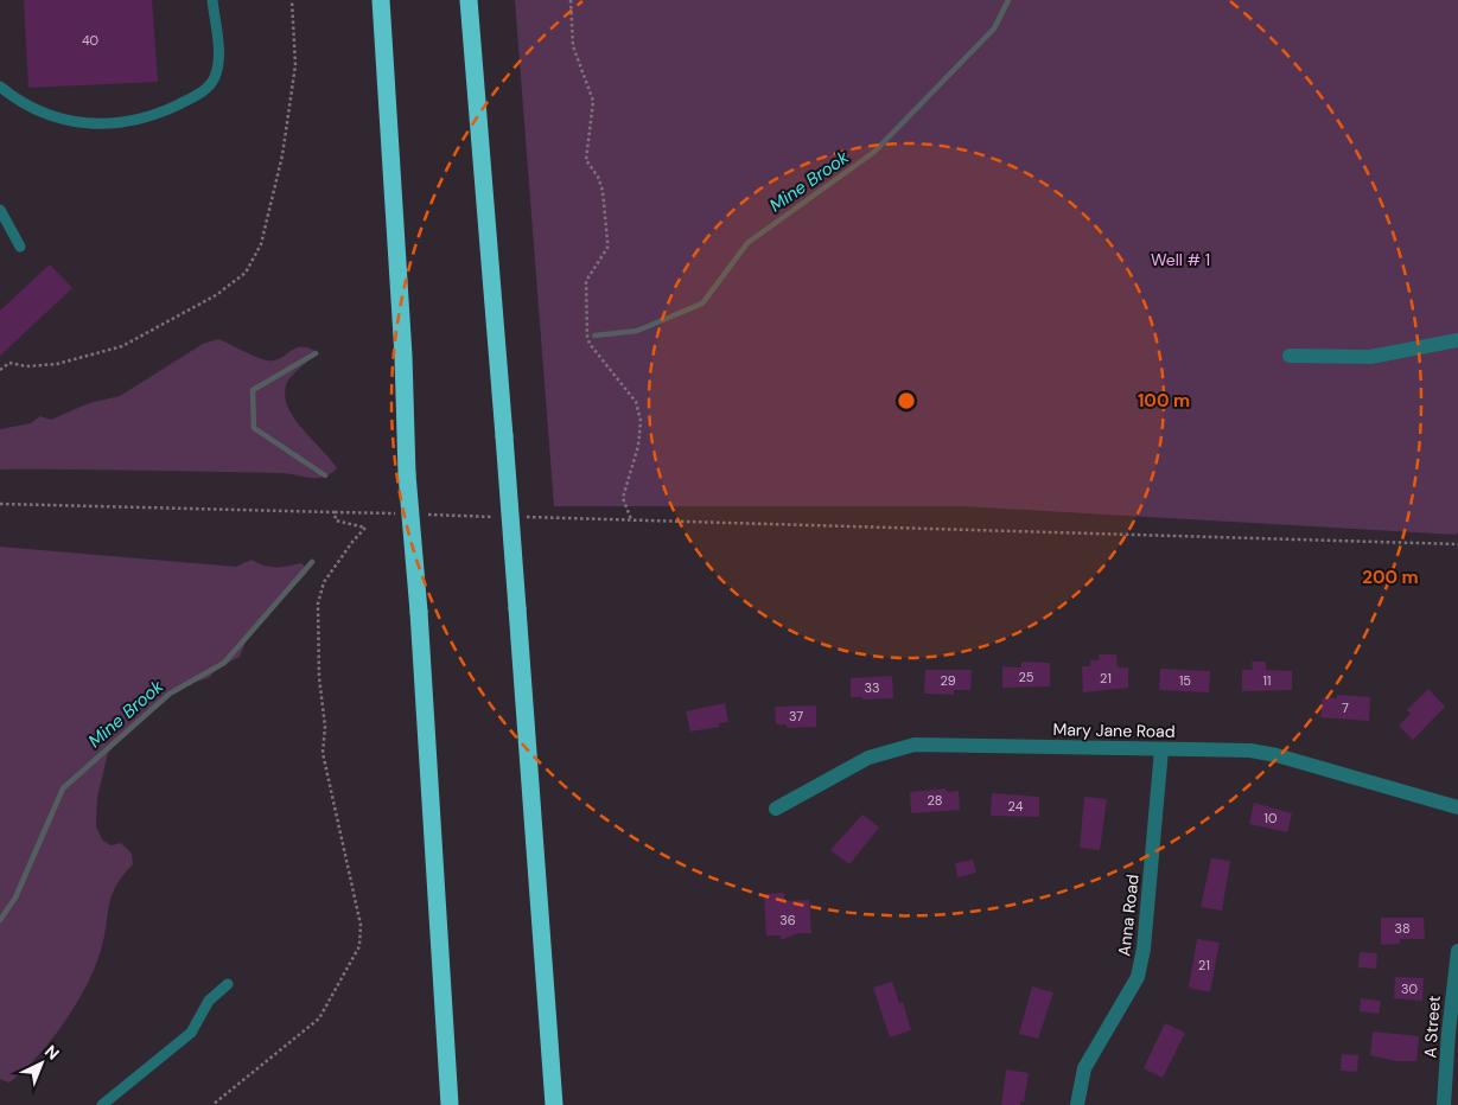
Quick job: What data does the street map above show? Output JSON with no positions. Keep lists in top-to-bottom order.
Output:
{
  "streets": {
    "street": ["Mary Jane Road", "Anna Road", "A Street"]
  },
  "crossings": [
    ["Mary Jane Road", "Anna Road"]
  ],
  "water": ["Mine Brook"],
  "parks": ["Well # 1"],
  "house_numbers": [
    "40",
    "25",
    "21",
    "29",
    "15",
    "11",
    "33",
    "7",
    "37",
    "28",
    "24",
    "10",
    "36",
    "38",
    "21",
    "30"
  ],
  "north": "top right",
  "rings": ["100 m", "200 m"]
}
